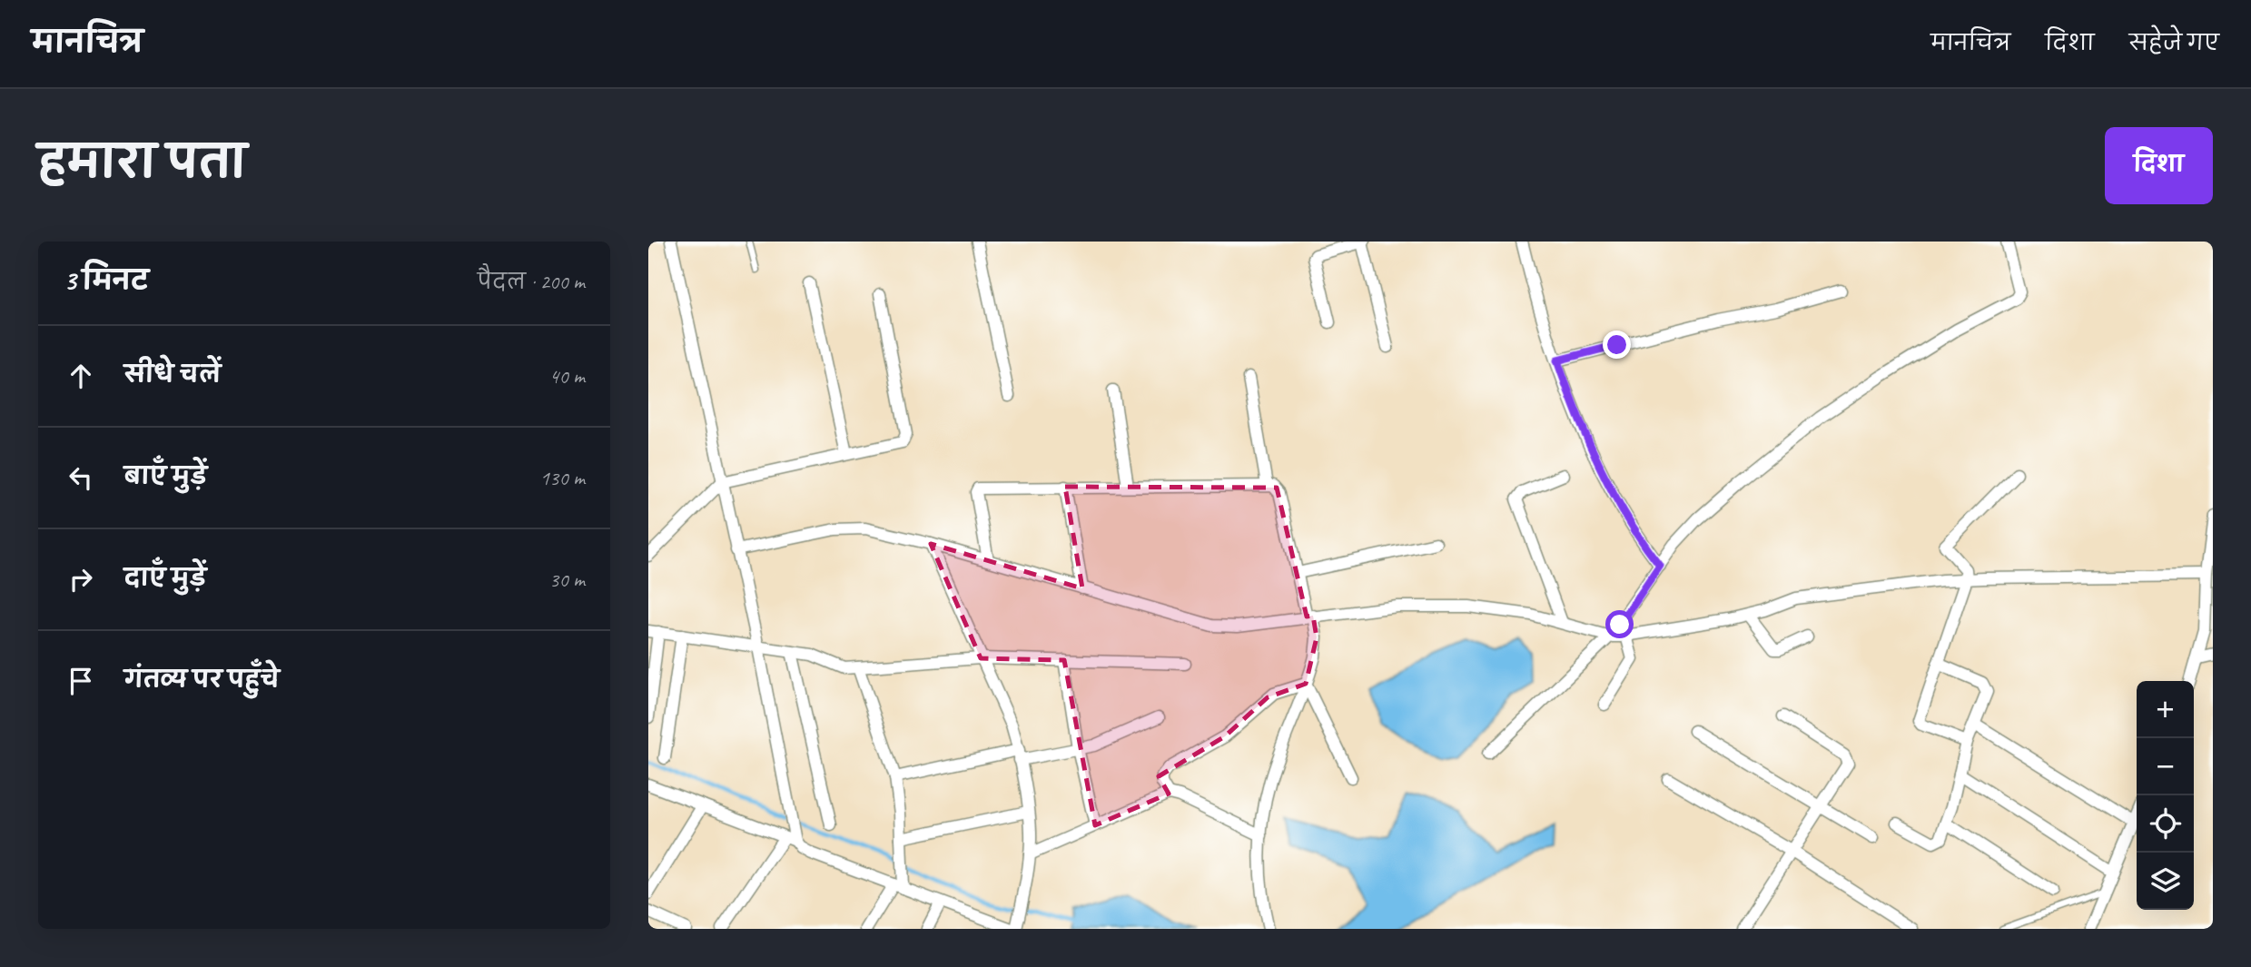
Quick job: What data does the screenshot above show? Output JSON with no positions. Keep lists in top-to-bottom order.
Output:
{
  "page": {
    "header": "मानचित्र",
    "nav": ["मानचित्र", "दिशा", "सहेजे गए"],
    "title": "हमारा पता",
    "buttons": "दिशा",
    "heading": ["3 मिनट", "पैदल · 200 m"],
    "list": [
      ["सीधे चलें", "40 m"],
      ["बाएँ मुड़ें", "130 m"],
      ["दाएँ मुड़ें", "30 m"],
      "गंतव्य पर पहुँचे"
    ],
    "map_buttons": ["+", "−"]
  }
}
